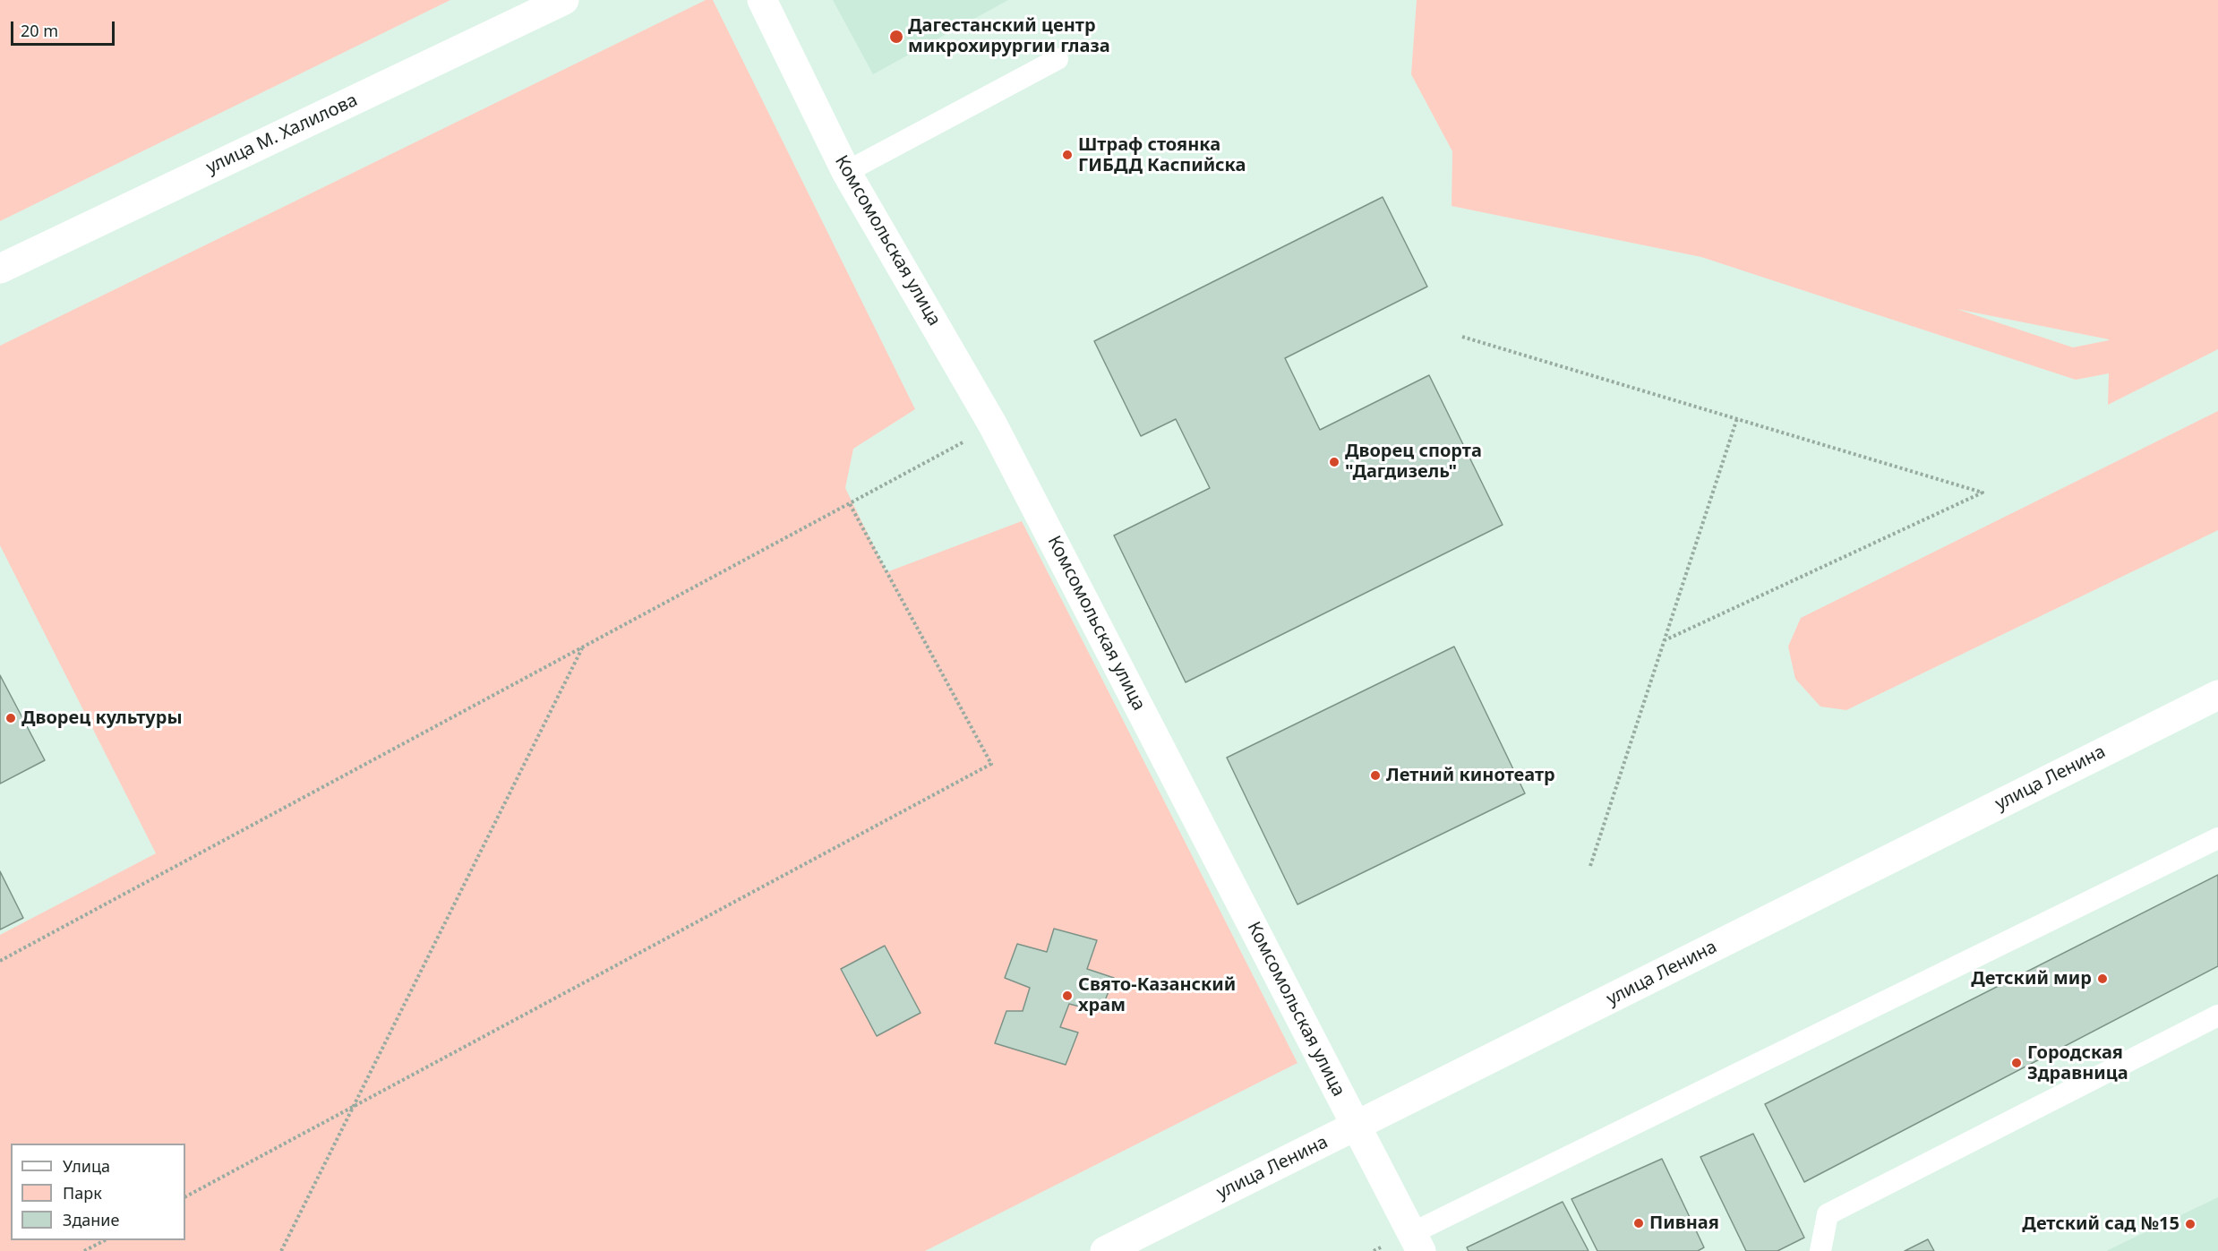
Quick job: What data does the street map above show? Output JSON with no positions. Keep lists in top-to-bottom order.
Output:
{
  "streets": {
    "street": ["улица М. Халилова", "Комсомольская улица", "улица Ленина"]
  },
  "crossings": [
    ["Комсомольская улица", "улица Ленина"]
  ],
  "places": [
    "Дагестанский центр микрохирургии глаза",
    "Штраф стоянка ГИБДД Каспийска",
    "Дворец спорта \"Дагдизель\"",
    "Дворец культуры",
    "Летний кинотеатр",
    "Детский мир",
    "Свято-Казанский храм",
    "Городская Здравница",
    "Пивная",
    "Детский сад №15"
  ],
  "legend": ["Улица", "Парк", "Здание"],
  "scale_bar": "20 m"
}
